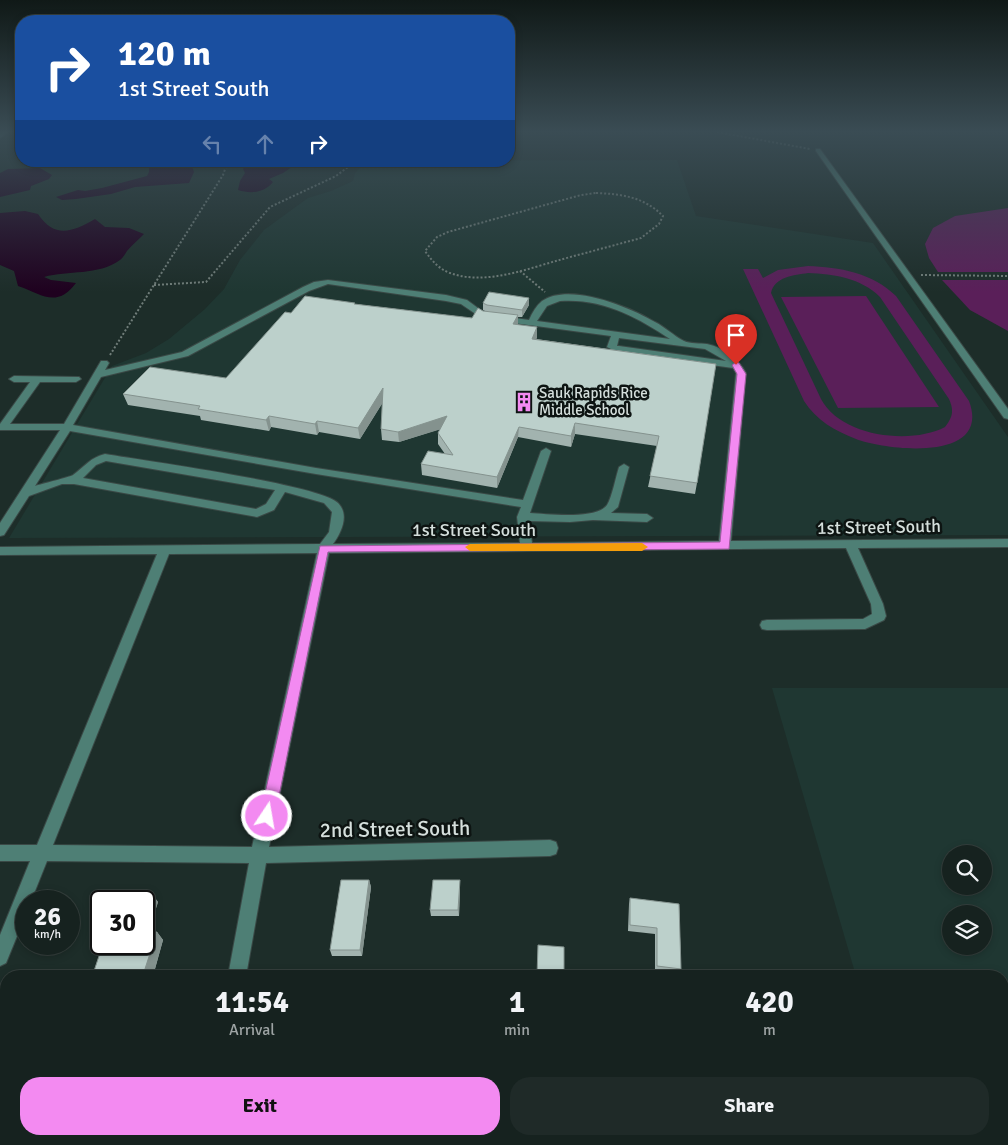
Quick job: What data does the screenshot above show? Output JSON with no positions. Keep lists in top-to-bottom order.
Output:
{
  "streets": {
    "street": ["1st Street South", "2nd Street South"]
  },
  "places": {
    "building": ["Sauk Rapids Rice Middle School"]
  },
  "page": {
    "turn": ["120 m", "1st Street South"],
    "speed": "26 km/h",
    "limit": "30",
    "eta": [
      "11:54",
      "Arrival",
      "1",
      "min",
      "420",
      "m"
    ],
    "buttons": ["Exit", "Share"]
  }
}
